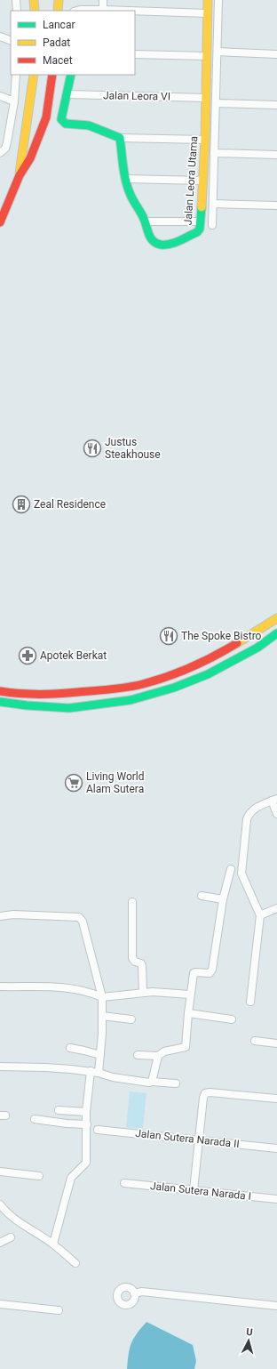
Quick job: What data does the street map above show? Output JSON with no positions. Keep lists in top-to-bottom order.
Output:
{
  "streets": {
    "main road": ["Jalan Leora Utama"],
    "street": ["Jalan Leora VI", "Jalan Sutera Narada II", "Jalan Sutera Narada I"]
  },
  "crossings": [
    ["Jalan Leora VI", "Jalan Leora Utama"]
  ],
  "places": {
    "restaurant": ["Justus Steakhouse", "The Spoke Bistro"],
    "building": ["Zeal Residence"],
    "pharmacy": ["Apotek Berkat"],
    "supermarket": ["Living World Alam Sutera"]
  },
  "legend": ["Lancar", "Padat", "Macet"],
  "north": "top"
}
